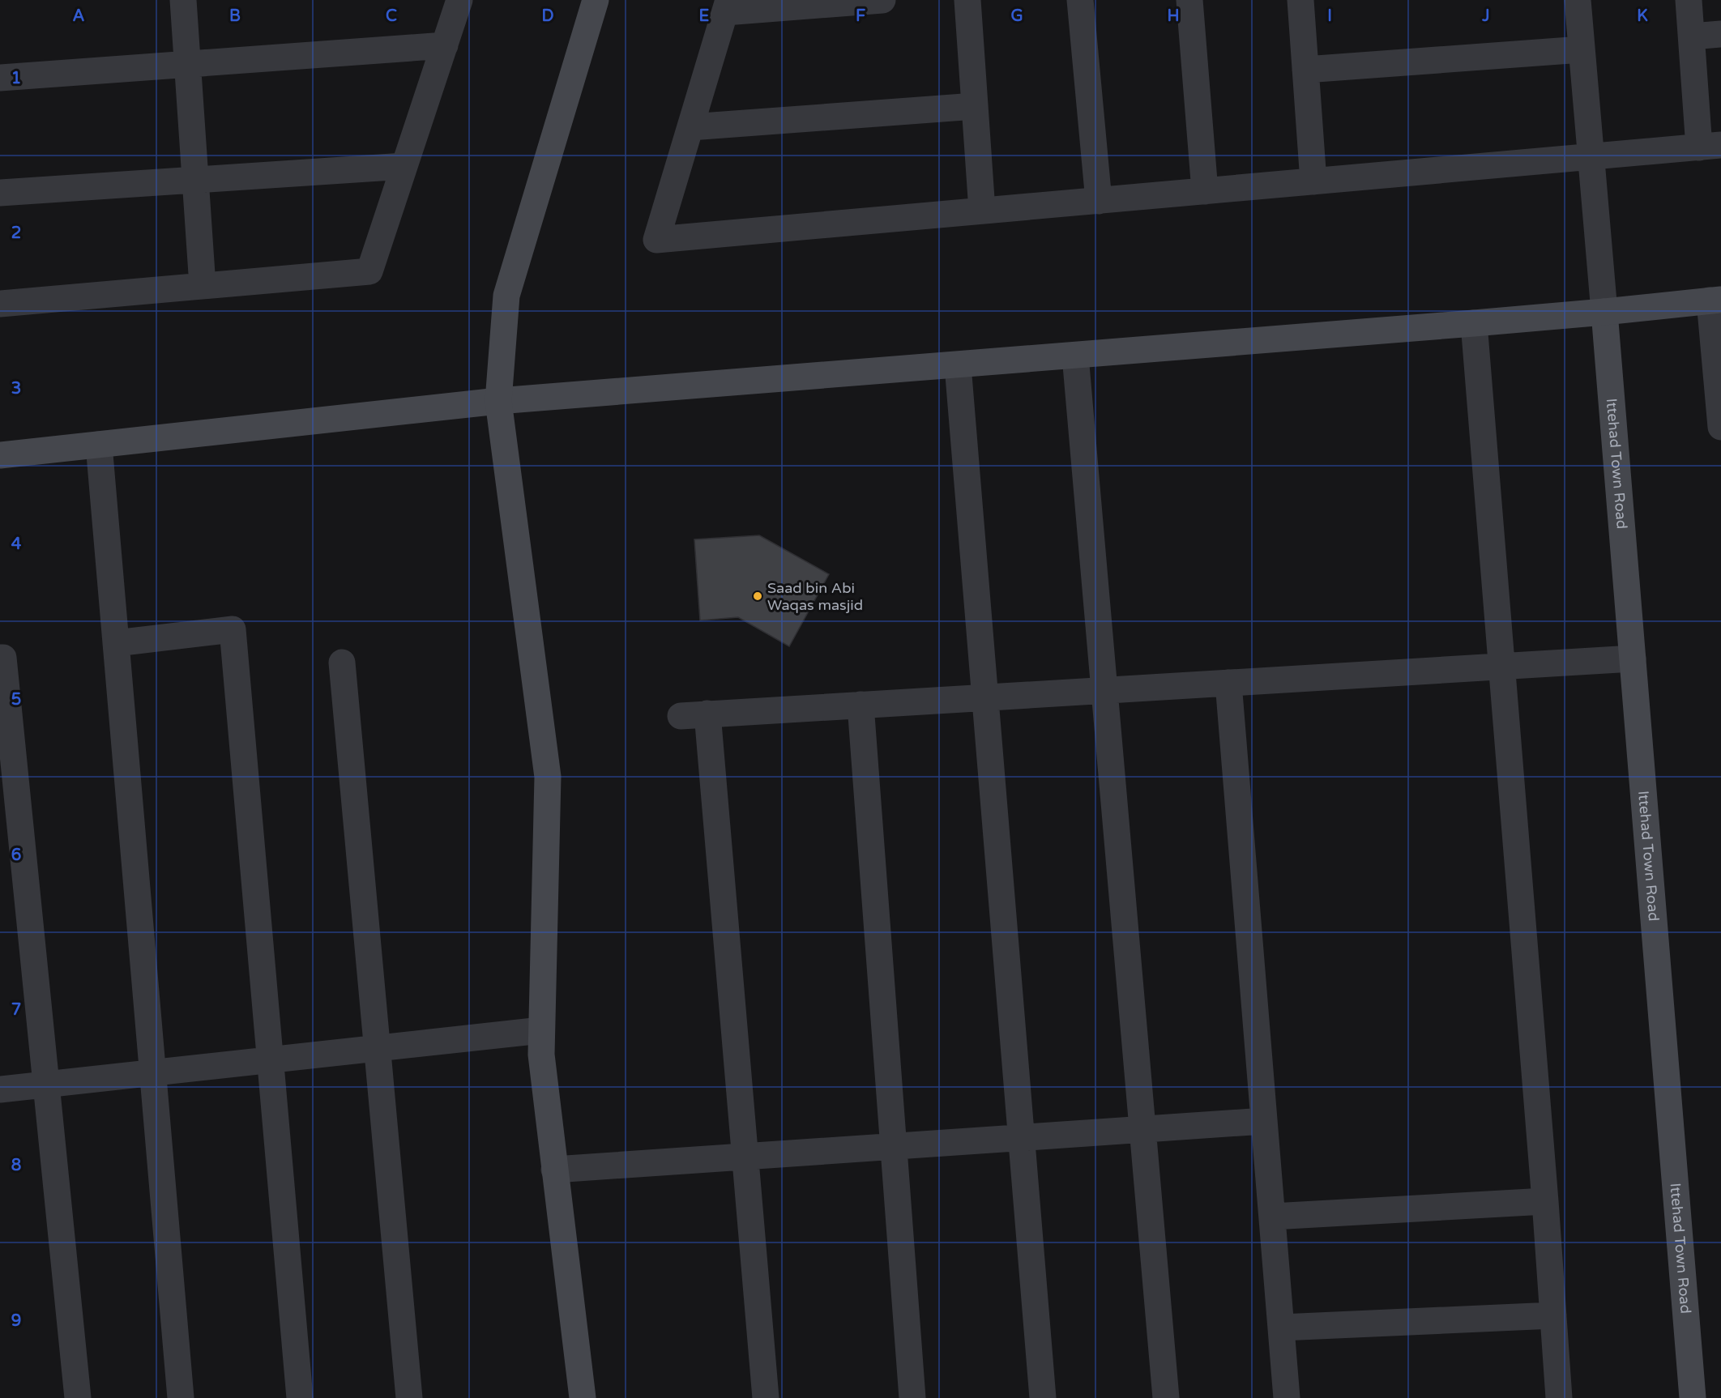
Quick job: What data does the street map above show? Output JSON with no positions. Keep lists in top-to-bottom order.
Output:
{
  "streets": {
    "street": ["Ittehad Town Road"]
  },
  "places": ["Saad bin Abi Waqas masjid"],
  "grid": {
    "columns": [
      "A",
      "B",
      "C",
      "D",
      "E",
      "F",
      "G",
      "H",
      "I",
      "J",
      "K"
    ],
    "rows": [
      "1",
      "2",
      "3",
      "4",
      "5",
      "6",
      "7",
      "8",
      "9"
    ]
  }
}
